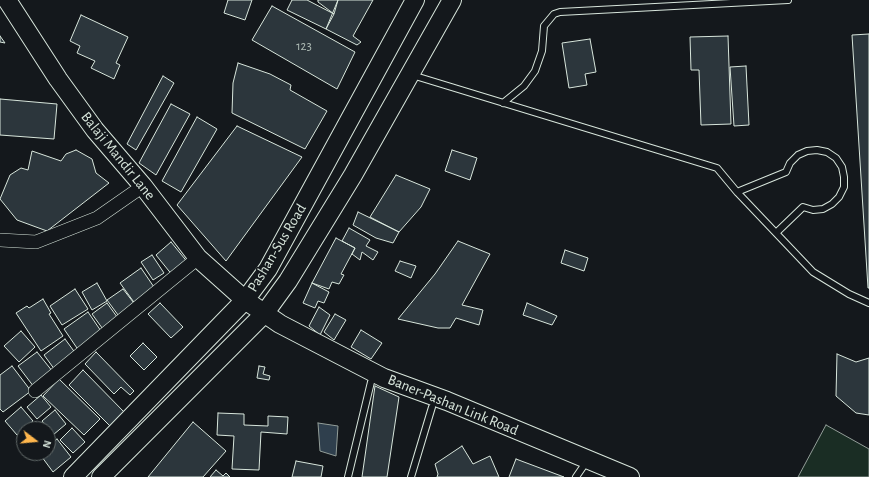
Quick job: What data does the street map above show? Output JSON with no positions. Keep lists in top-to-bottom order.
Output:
{
  "streets": {
    "main road": ["Balaji Mandir Lane", "Pashan-Sus Road", "Baner-Pashan Link Road"]
  },
  "crossings": [
    ["Balaji Mandir Lane", "Pashan-Sus Road"],
    ["Balaji Mandir Lane", "Baner-Pashan Link Road"],
    ["Pashan-Sus Road", "Baner-Pashan Link Road"]
  ],
  "house_numbers": ["123"],
  "north": "right"
}
